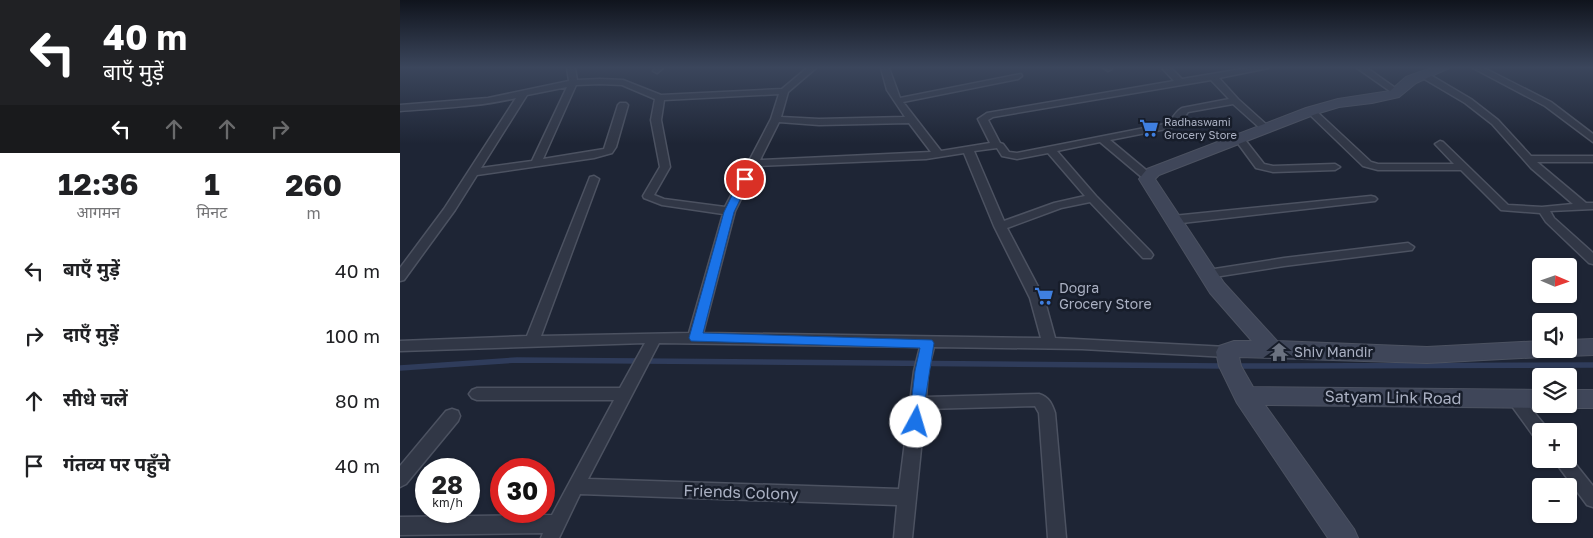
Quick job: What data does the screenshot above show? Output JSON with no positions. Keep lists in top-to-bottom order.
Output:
{
  "streets": {
    "street": ["Satyam Link Road", "Friends Colony"]
  },
  "places": {
    "supermarket": ["Radhaswami Grocery Store", "Dogra Grocery Store"],
    "temple": ["Shiv Mandir"]
  },
  "north": "right",
  "page": {
    "turn": ["40 m", "बाएँ मुड़ें"],
    "eta": [
      "12:36",
      "आगमन",
      "1",
      "मिनट",
      "260",
      "m"
    ],
    "list": [
      {
        "name": "बाएँ मुड़ें",
        "value": "40 m"
      },
      {
        "name": "दाएँ मुड़ें",
        "value": "100 m"
      },
      {
        "name": "सीधे चलें",
        "value": "80 m"
      },
      {
        "name": "गंतव्य पर पहुँचे",
        "value": "40 m"
      }
    ],
    "map_buttons": ["+", "−"],
    "speed": "28 km/h",
    "limit": "30"
  }
}
